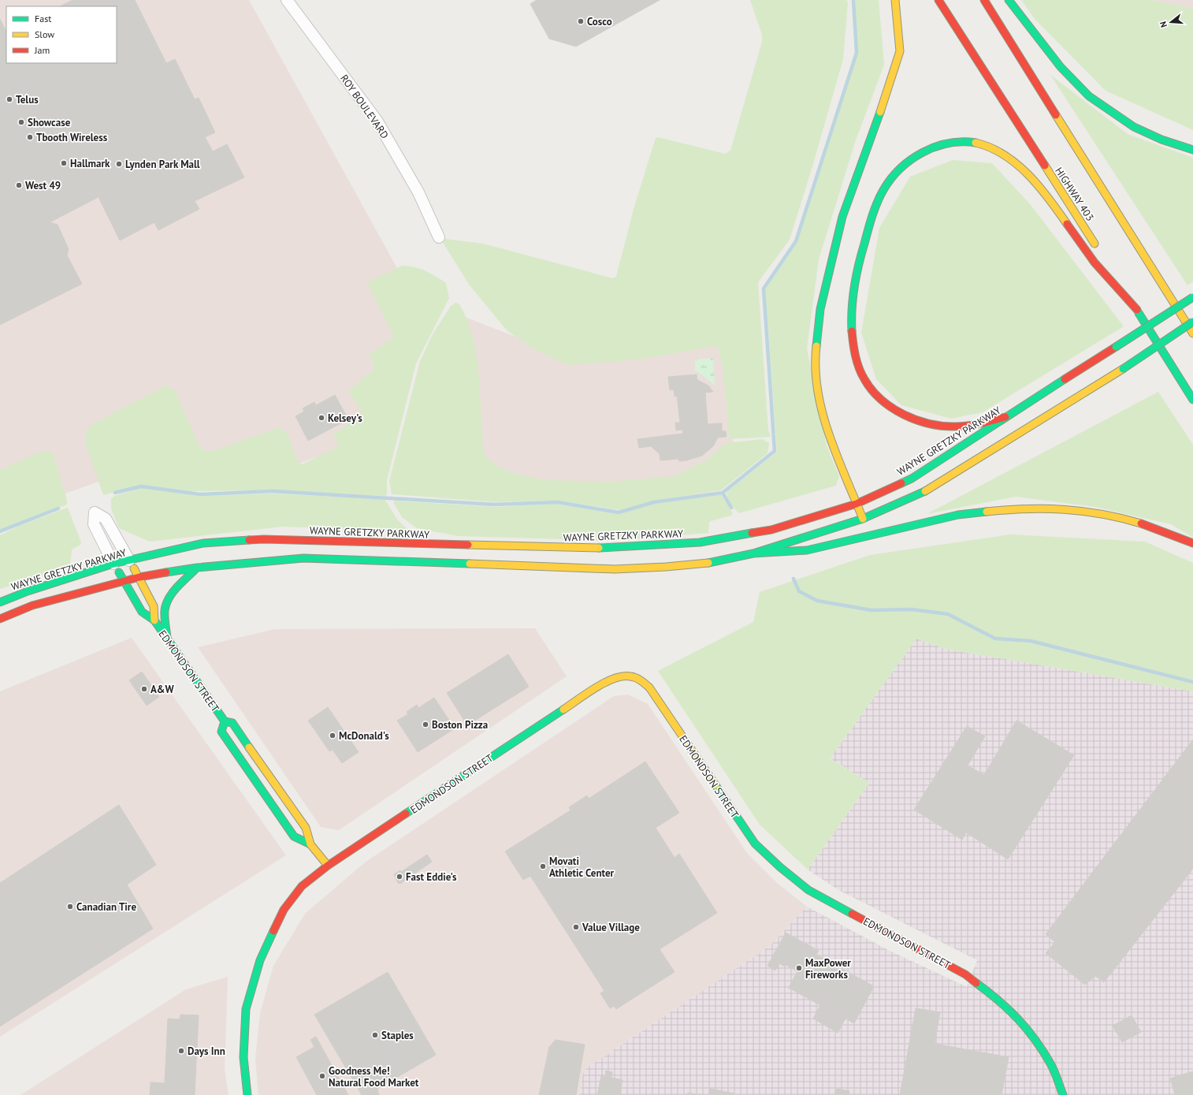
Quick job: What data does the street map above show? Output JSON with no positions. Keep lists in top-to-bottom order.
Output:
{
  "streets": {
    "main road": ["HIGHWAY 403", "WAYNE GRETZKY PARKWAY", "EDMONDSON STREET"],
    "street": ["ROY BOULEVARD"]
  },
  "crossings": [
    ["WAYNE GRETZKY PARKWAY", "EDMONDSON STREET"]
  ],
  "places": [
    "Cosco",
    "Telus",
    "Showcase",
    "Tbooth Wireless",
    "Hallmark",
    "Lynden Park Mall",
    "West 49",
    "Kelsey's",
    "A&W",
    "Boston Pizza",
    "McDonald's",
    "Movati Athletic Center",
    "Fast Eddie's",
    "Canadian Tire",
    "Value Village",
    "MaxPower Fireworks",
    "Staples",
    "Days Inn",
    "Goodness Me! Natural Food Market"
  ],
  "legend": ["Fast", "Slow", "Jam"],
  "north": "left"
}
